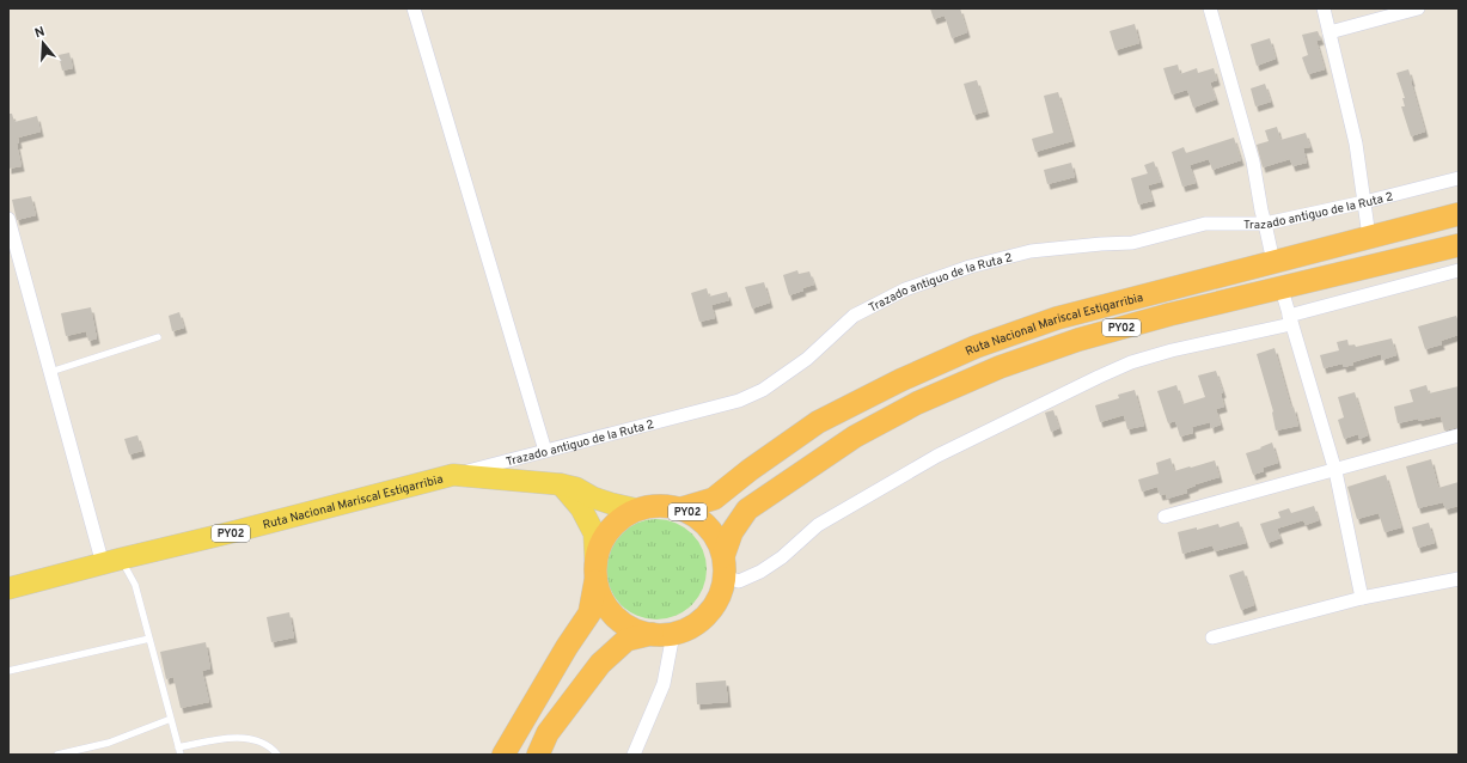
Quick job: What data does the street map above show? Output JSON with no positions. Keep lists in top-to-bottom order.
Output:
{
  "streets": {
    "highway": ["Ruta Nacional Mariscal Estigarribia", "PY02"],
    "street": ["Trazado antiguo de la Ruta 2"]
  },
  "crossings": [
    ["Trazado antiguo de la Ruta 2", "Ruta Nacional Mariscal Estigarribia"],
    ["Ruta Nacional Mariscal Estigarribia", "PY02"]
  ],
  "north": "top"
}
